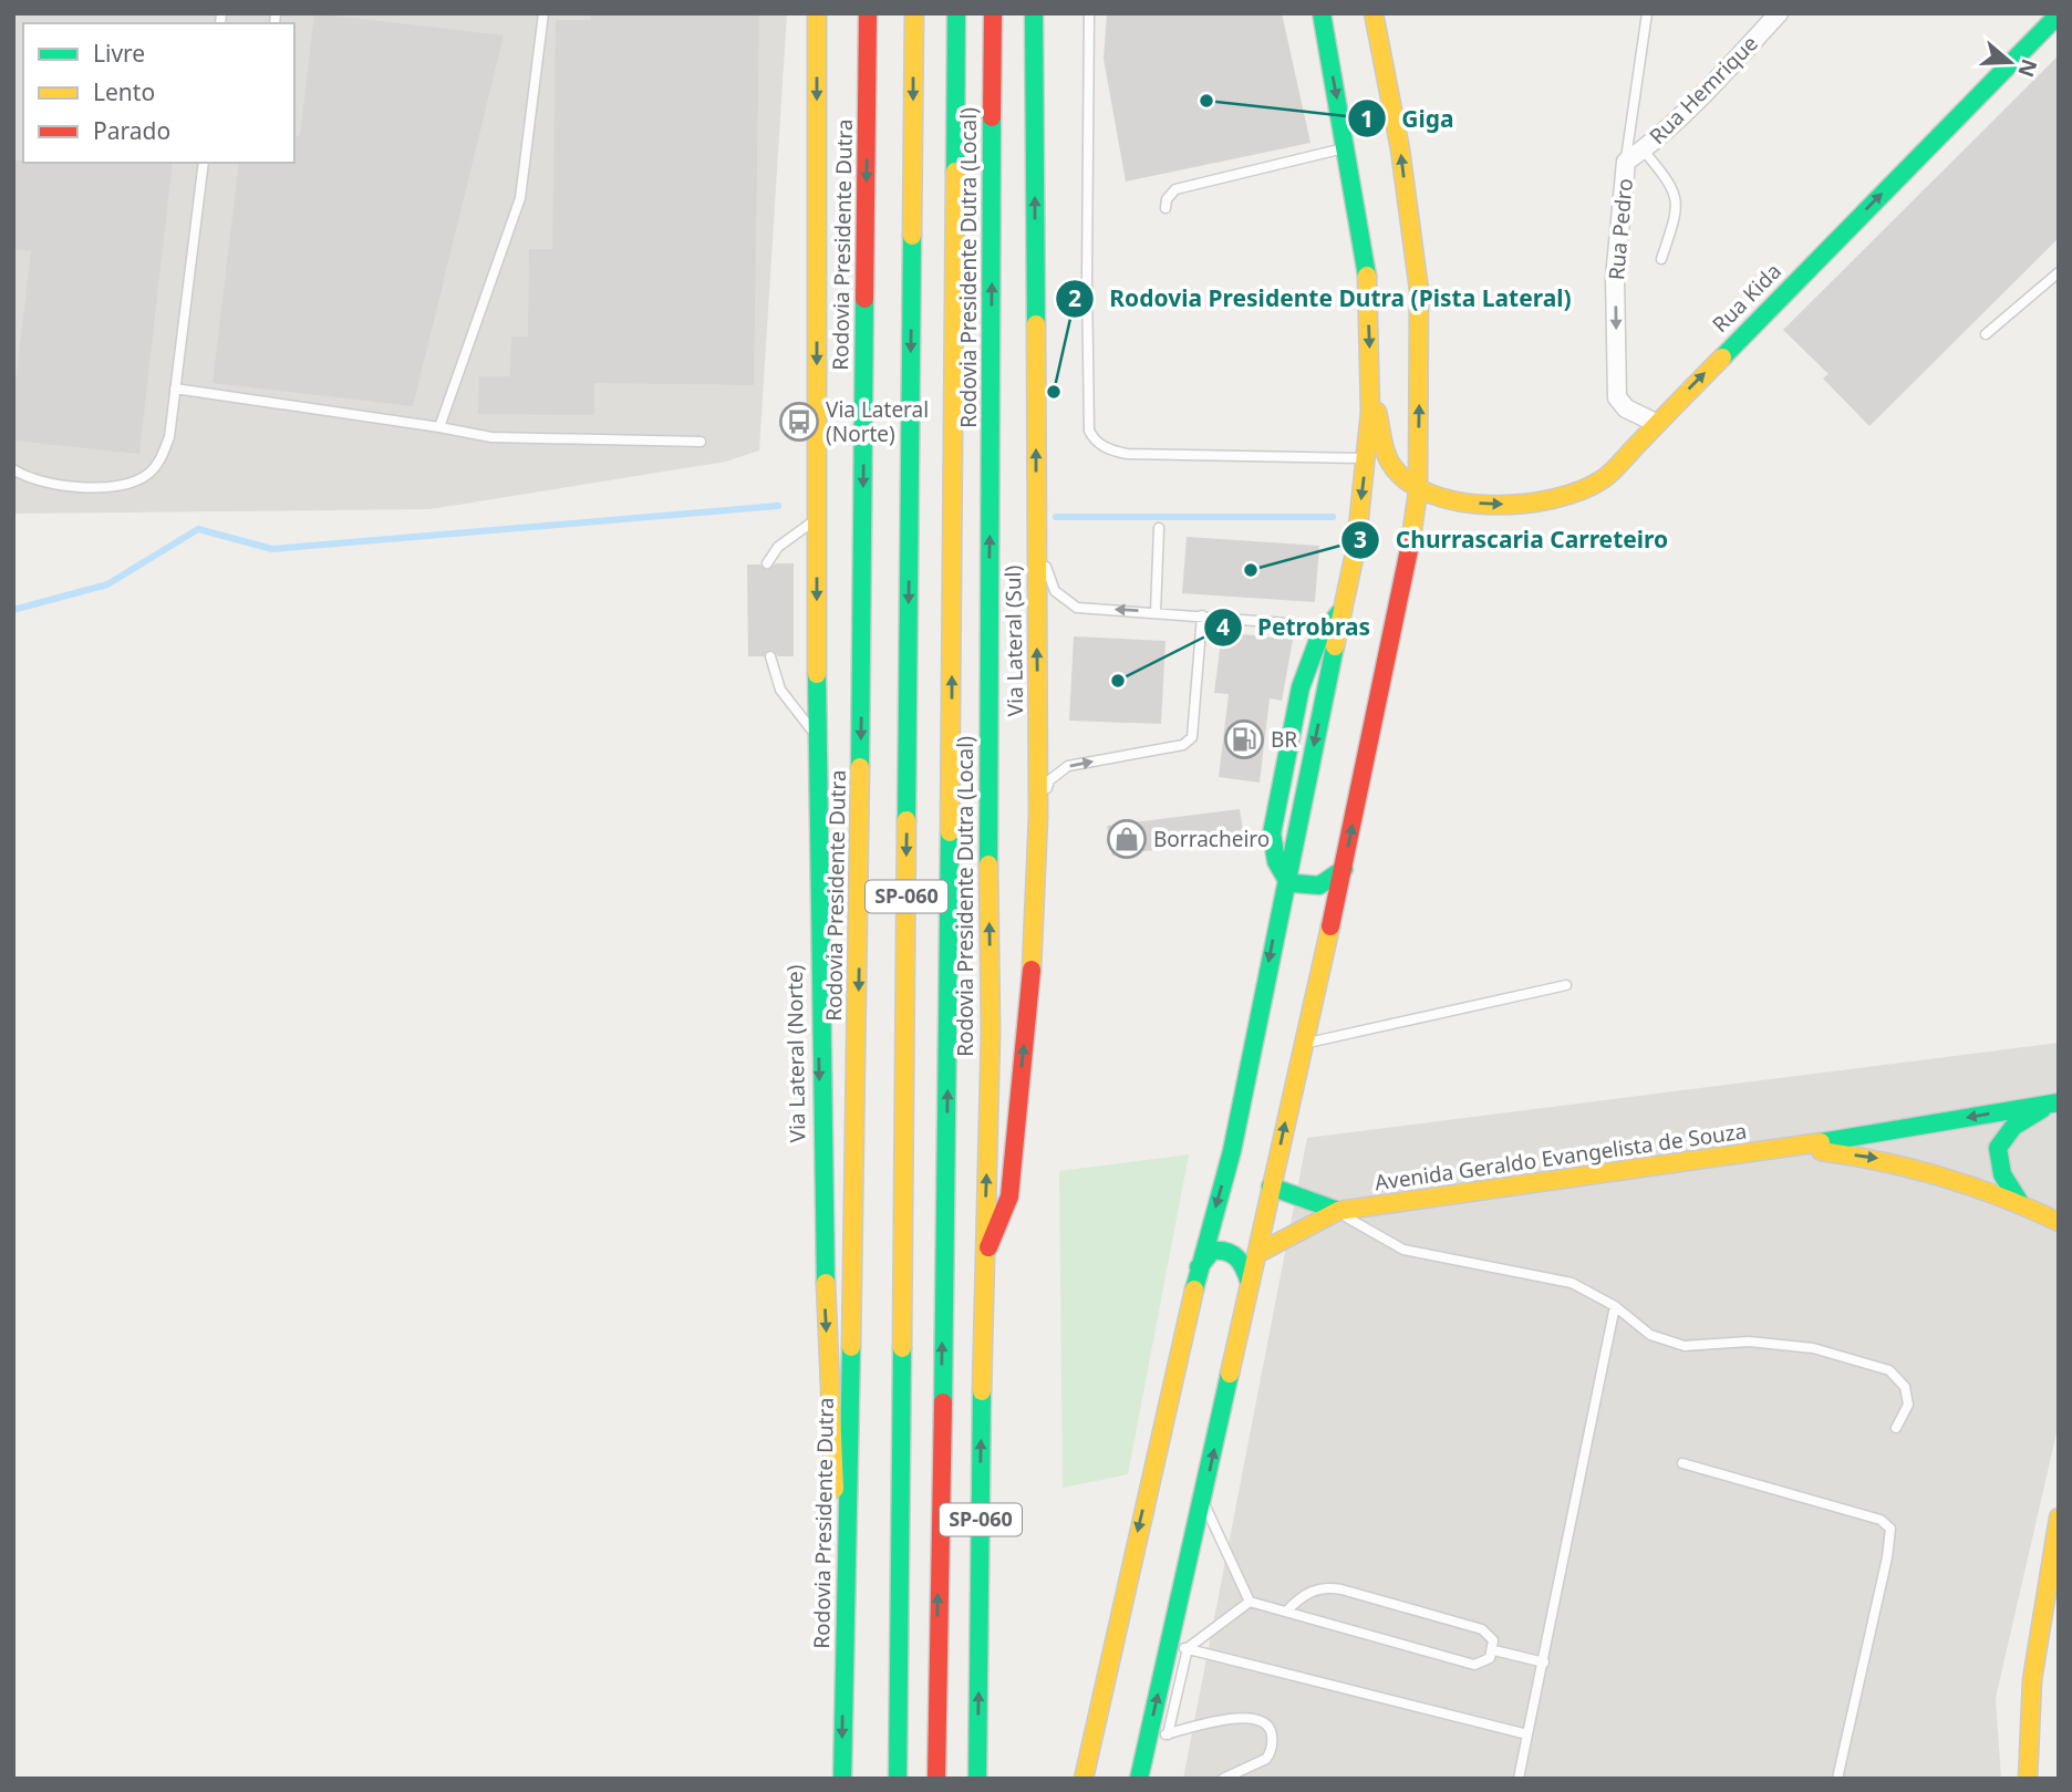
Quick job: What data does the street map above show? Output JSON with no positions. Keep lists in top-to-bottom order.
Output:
{
  "streets": {
    "main road": [
      "Rodovia Presidente Dutra",
      "Rodovia Presidente Dutra (Local)",
      "Rua Kida",
      "Via Lateral (Sul)",
      "SP-060",
      "Via Lateral (Norte)",
      "Avenida Geraldo Evangelista de Souza"
    ],
    "street": ["Rua Hemrique", "Rua Pedro"]
  },
  "crossings": [
    ["Rua Hemrique", "Rua Pedro"],
    ["Rua Pedro", "Rua Kida"],
    ["Rodovia Presidente Dutra", "Via Lateral (Norte)"],
    ["Rodovia Presidente Dutra (Local)", "Via Lateral (Sul)"]
  ],
  "one_way": ["Rua Pedro", "Rua Kida"],
  "places": {
    "other": [
      "Giga",
      "Rodovia Presidente Dutra (Pista Lateral)",
      "Churrascaria Carreteiro",
      "Petrobras"
    ],
    "bus stop": ["Via Lateral (Norte)"],
    "fuel station": ["BR"],
    "shop": ["Borracheiro"]
  },
  "legend": ["Livre", "Lento", "Parado"],
  "north": "right"
}
